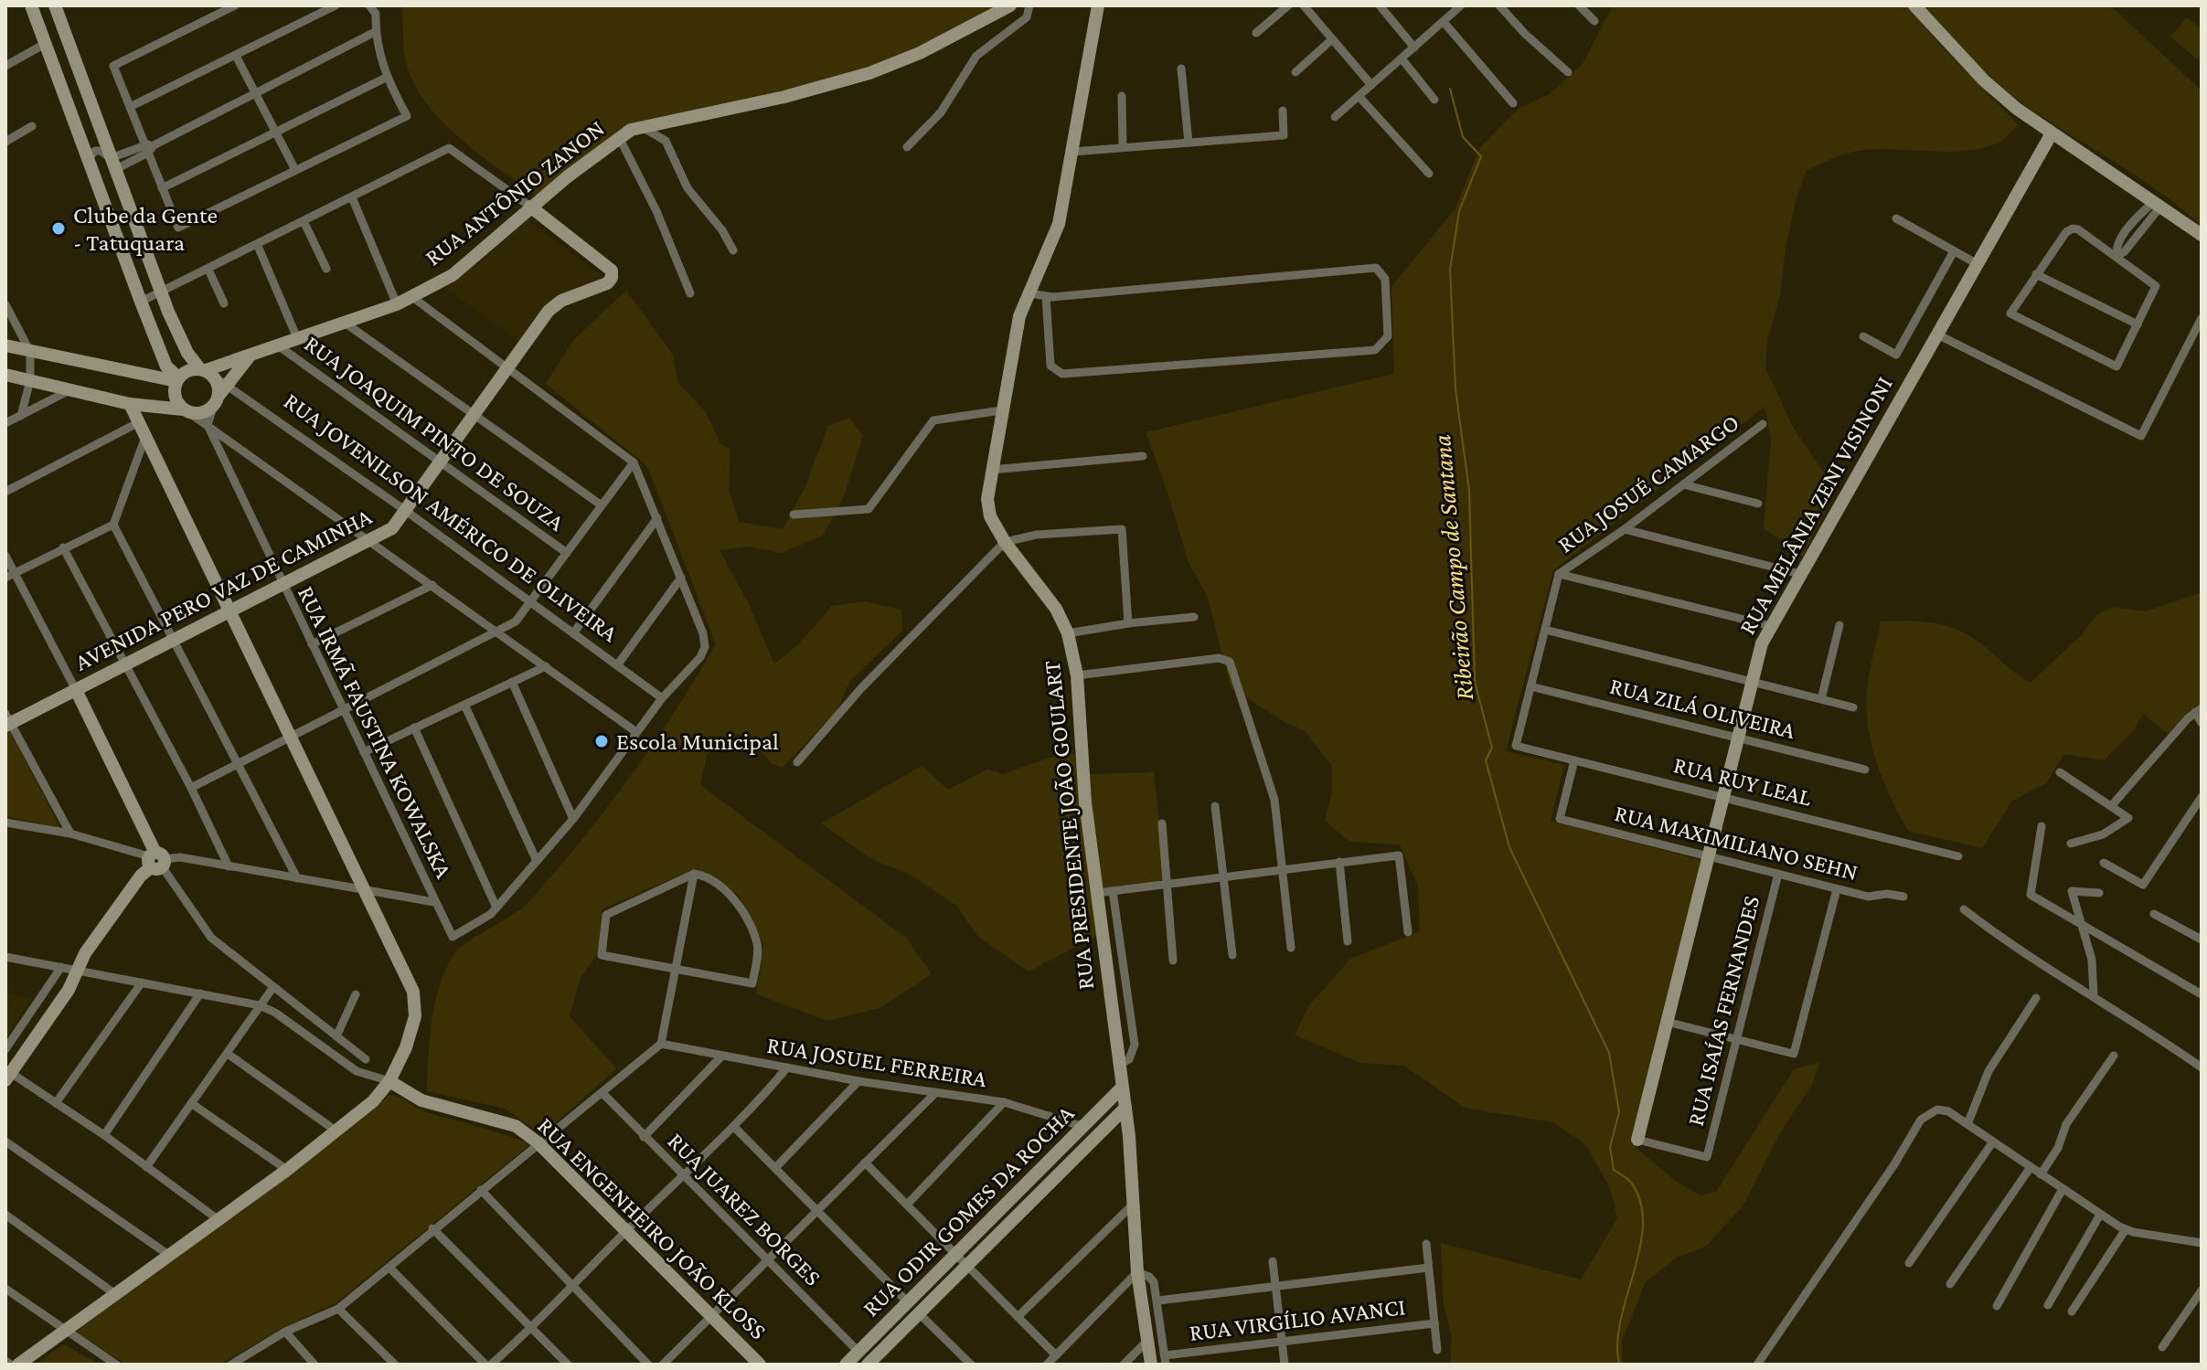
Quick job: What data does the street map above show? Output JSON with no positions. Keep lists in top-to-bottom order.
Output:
{
  "streets": {
    "street": [
      "RUA ANTÔNIO ZANON",
      "RUA JOAQUIM PINTO DE SOUZA",
      "RUA JOSUÉ CAMARGO",
      "RUA MELÂNIA ZENI VISINONI",
      "RUA JOVENILSON AMÉRICO DE OLIVEIRA",
      "AVENIDA PERO VAZ DE CAMINHA",
      "RUA ZILÁ OLIVEIRA",
      "RUA IRMÃ FAUSTINA KOWALSKA",
      "RUA RUY LEAL",
      "RUA PRESIDENTE JOÃO GOULART",
      "RUA MAXIMILIANO SEHN",
      "RUA ISAÍAS FERNANDES",
      "RUA JOSUEL FERREIRA",
      "RUA JUAREZ BORGES",
      "RUA ODIR GOMES DA ROCHA",
      "RUA ENGENHEIRO JOÃO KLOSS",
      "RUA VIRGÍLIO AVANCI"
    ]
  },
  "crossings": [
    ["RUA ANTÔNIO ZANON", "RUA JOAQUIM PINTO DE SOUZA"],
    ["RUA ANTÔNIO ZANON", "RUA JOVENILSON AMÉRICO DE OLIVEIRA"],
    ["RUA ANTÔNIO ZANON", "AVENIDA PERO VAZ DE CAMINHA"],
    ["RUA JOAQUIM PINTO DE SOUZA", "AVENIDA PERO VAZ DE CAMINHA"],
    ["RUA JOSUÉ CAMARGO", "RUA ZILÁ OLIVEIRA"],
    ["RUA JOSUÉ CAMARGO", "RUA RUY LEAL"],
    ["RUA MELÂNIA ZENI VISINONI", "RUA ZILÁ OLIVEIRA"],
    ["RUA MELÂNIA ZENI VISINONI", "RUA RUY LEAL"],
    ["RUA MELÂNIA ZENI VISINONI", "RUA MAXIMILIANO SEHN"],
    ["RUA MELÂNIA ZENI VISINONI", "RUA ISAÍAS FERNANDES"],
    ["RUA JOVENILSON AMÉRICO DE OLIVEIRA", "AVENIDA PERO VAZ DE CAMINHA"],
    ["AVENIDA PERO VAZ DE CAMINHA", "RUA IRMÃ FAUSTINA KOWALSKA"],
    ["RUA RUY LEAL", "RUA MAXIMILIANO SEHN"],
    ["RUA PRESIDENTE JOÃO GOULART", "RUA ODIR GOMES DA ROCHA"],
    ["RUA MAXIMILIANO SEHN", "RUA ISAÍAS FERNANDES"],
    ["RUA JOSUEL FERREIRA", "RUA ODIR GOMES DA ROCHA"],
    ["RUA JUAREZ BORGES", "RUA ODIR GOMES DA ROCHA"]
  ],
  "water": ["Ribeirão Campo de Santana"],
  "places": ["Clube da Gente - Tatuquara", "Escola Municipal"]
}
